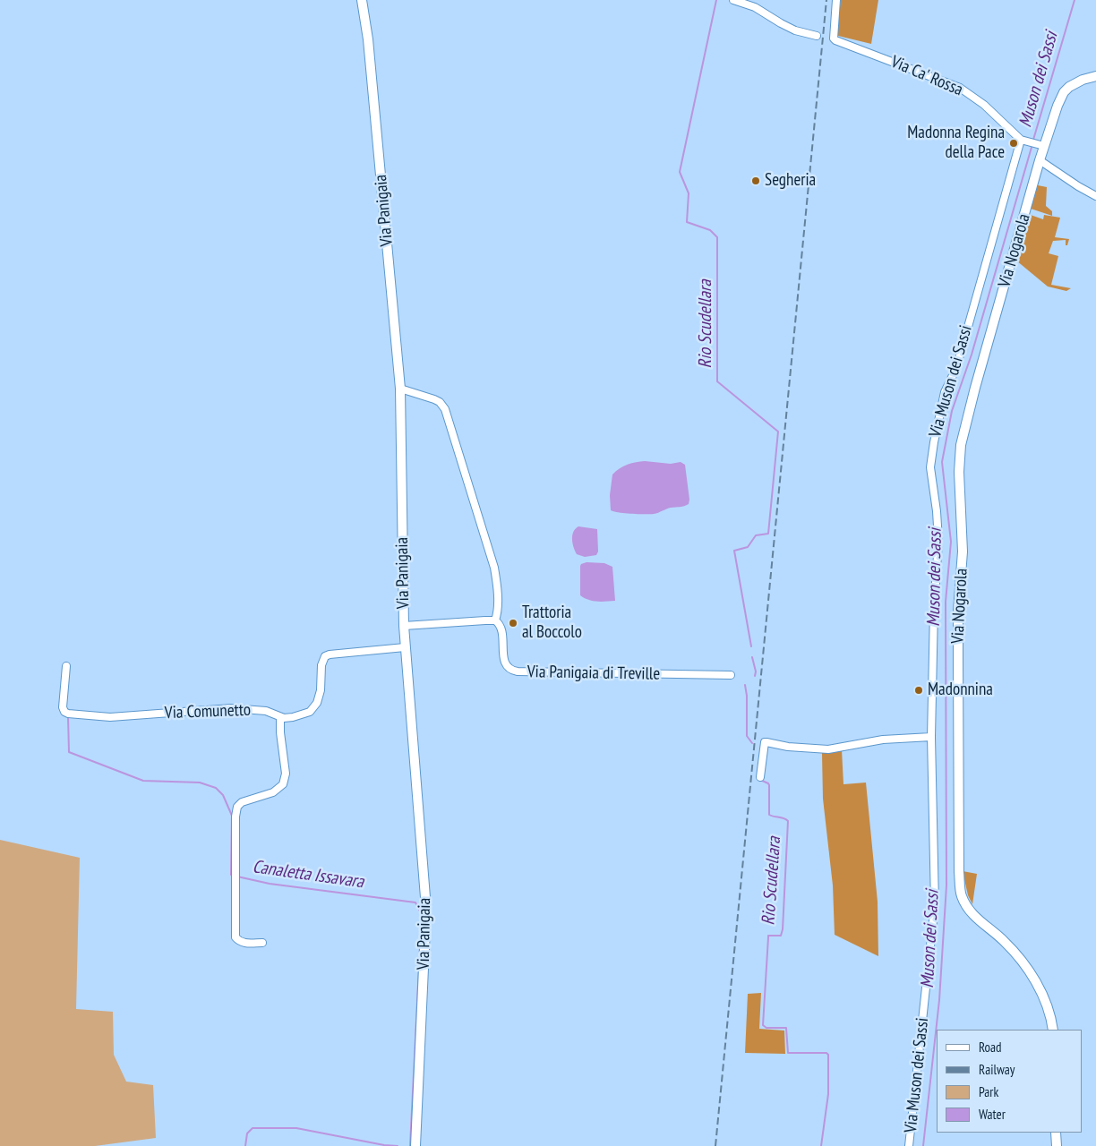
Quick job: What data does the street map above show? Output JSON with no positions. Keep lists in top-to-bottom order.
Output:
{
  "streets": {
    "street": [
      "Via Ca' Rossa",
      "Via Panigaia",
      "Via Nogarola",
      "Via Muson dei Sassi",
      "Via Panigaia di Treville",
      "Via Comunetto"
    ]
  },
  "crossings": [
    ["Via Ca' Rossa", "Via Muson dei Sassi"],
    ["Via Panigaia", "Via Panigaia di Treville"],
    ["Via Panigaia", "Via Comunetto"]
  ],
  "water": ["Muson dei Sassi", "Rio Scudellara", "Canaletta Issavara"],
  "places": [
    "Madonna Regina della Pace",
    "Segheria",
    "Trattoria al Boccolo",
    "Madonnina"
  ],
  "legend": [
    "Road",
    "Railway",
    "Park",
    "Water"
  ]
}
